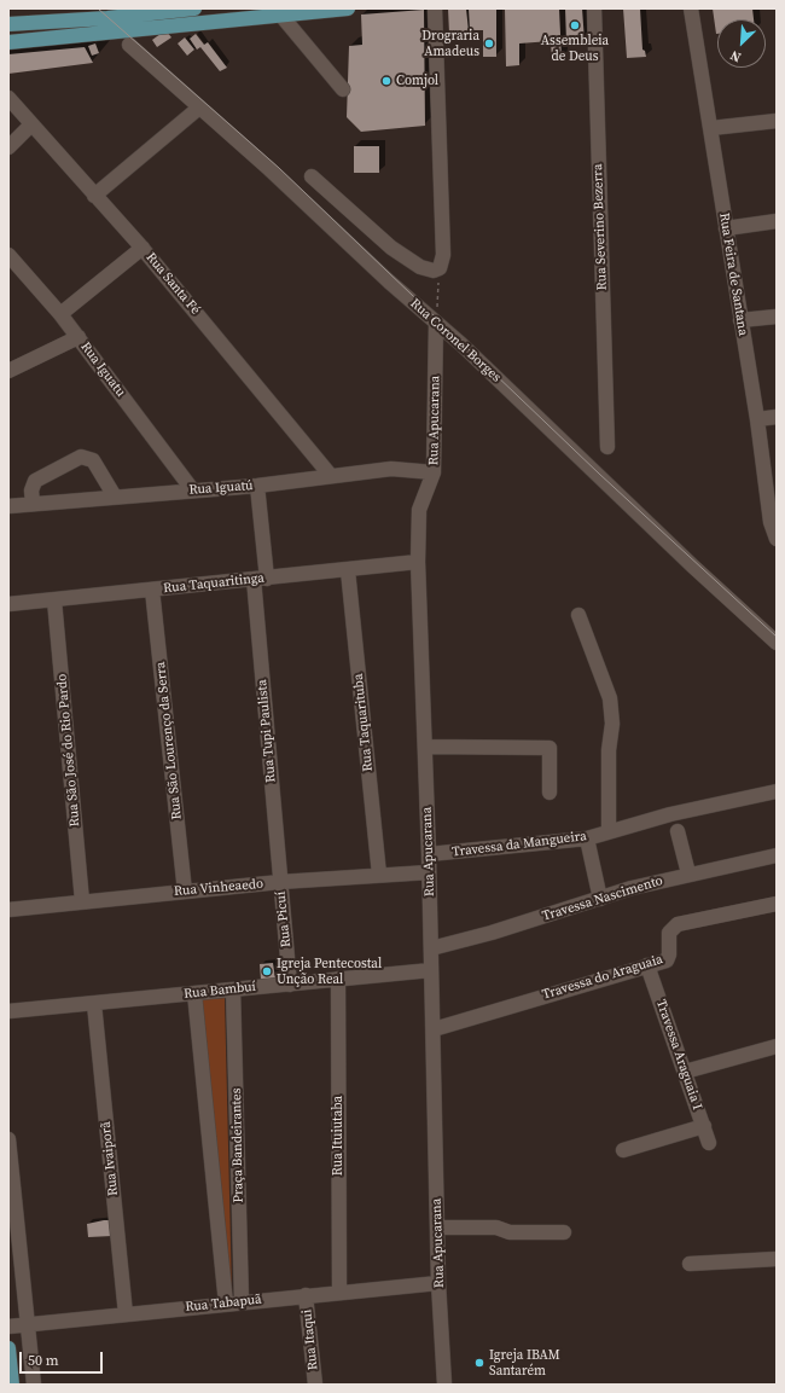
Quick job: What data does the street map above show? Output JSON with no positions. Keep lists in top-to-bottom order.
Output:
{
  "streets": {
    "street": [
      "Rua Severino Bezerra",
      "Rua Feira de Santana",
      "Rua Santa Fé",
      "Rua Coronel Borges",
      "Rua Iguatu",
      "Rua Apucarana",
      "Rua Iguatú",
      "Rua Taquaritinga",
      "Rua Taquarituba",
      "Rua Tupi Paulista",
      "Rua São Lourenço da Serra",
      "Rua São José do Rio Pardo",
      "Travessa da Mangueira",
      "Rua Vinheaedo",
      "Travessa Nascimento",
      "Rua Picuí",
      "Travessa do Araguaia",
      "Rua Bambuí",
      "Travessa Araguaia I",
      "Rua Ituiutaba",
      "Praça Bandeirantes",
      "Rua Ivaiporã",
      "Rua Tabapuã",
      "Rua Itaqui"
    ]
  },
  "crossings": [
    ["Rua Santa Fé", "Rua Iguatú"],
    ["Rua Coronel Borges", "Rua Apucarana"],
    ["Rua Iguatu", "Rua Iguatú"],
    ["Rua Apucarana", "Rua Iguatú"],
    ["Rua Apucarana", "Rua Taquaritinga"],
    ["Rua Apucarana", "Travessa da Mangueira"],
    ["Rua Apucarana", "Rua Vinheaedo"],
    ["Rua Apucarana", "Travessa Nascimento"],
    ["Rua Apucarana", "Travessa do Araguaia"],
    ["Rua Apucarana", "Rua Bambuí"],
    ["Rua Apucarana", "Rua Tabapuã"],
    ["Rua Iguatú", "Rua Tupi Paulista"],
    ["Rua Taquaritinga", "Rua Taquarituba"],
    ["Rua Taquaritinga", "Rua Tupi Paulista"],
    ["Rua Taquaritinga", "Rua São Lourenço da Serra"],
    ["Rua Taquaritinga", "Rua São José do Rio Pardo"],
    ["Rua Taquarituba", "Rua Vinheaedo"],
    ["Rua Tupi Paulista", "Rua Vinheaedo"],
    ["Rua Tupi Paulista", "Rua Picuí"],
    ["Rua São Lourenço da Serra", "Rua Vinheaedo"],
    ["Rua São José do Rio Pardo", "Rua Vinheaedo"],
    ["Rua Vinheaedo", "Rua Picuí"],
    ["Rua Picuí", "Rua Bambuí"],
    ["Travessa do Araguaia", "Travessa Araguaia I"],
    ["Rua Bambuí", "Rua Ituiutaba"],
    ["Rua Bambuí", "Praça Bandeirantes"],
    ["Rua Bambuí", "Rua Ivaiporã"],
    ["Rua Ituiutaba", "Rua Tabapuã"],
    ["Praça Bandeirantes", "Rua Tabapuã"],
    ["Rua Ivaiporã", "Rua Tabapuã"],
    ["Rua Tabapuã", "Rua Itaqui"]
  ],
  "places": [
    "Assembleia de Deus",
    "Drograria Amadeus",
    "Comjol",
    "Igreja Pentecostal Unção Real",
    "Igreja IBAM Santarém"
  ],
  "scale_bar": "50 m",
  "north": "bottom left"
}
